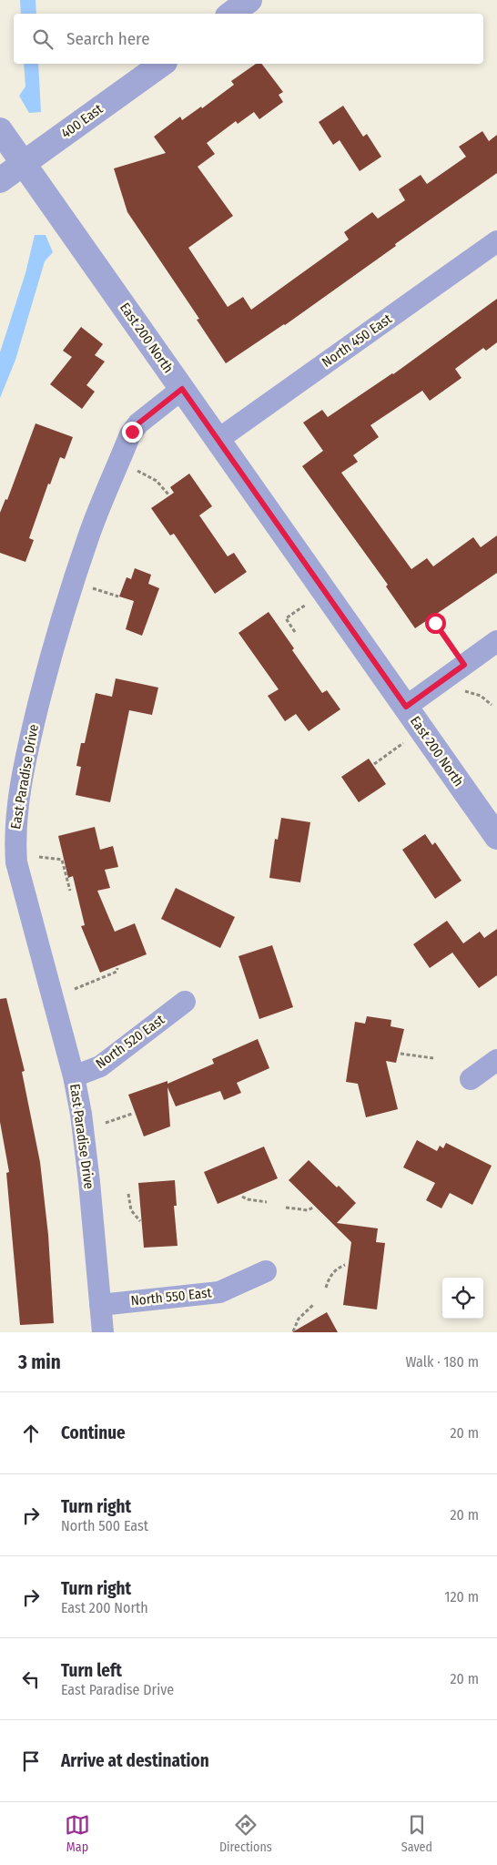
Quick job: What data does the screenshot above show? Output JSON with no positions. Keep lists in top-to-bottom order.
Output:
{
  "streets": {
    "street": [
      "400 East",
      "East 200 North",
      "North 450 East",
      "East Paradise Drive",
      "North 520 East",
      "North 550 East"
    ]
  },
  "crossings": [
    ["400 East", "East 200 North"],
    ["East 200 North", "North 450 East"],
    ["East 200 North", "East Paradise Drive"],
    ["East Paradise Drive", "North 520 East"],
    ["East Paradise Drive", "North 550 East"]
  ],
  "page": {
    "search": "Search here",
    "heading": ["3 min", "Walk · 180 m"],
    "list": [
      ["Continue", "20 m"],
      ["Turn right", "North 500 East", "20 m"],
      ["Turn right", "East 200 North", "120 m"],
      ["Turn left", "East Paradise Drive", "20 m"],
      "Arrive at destination"
    ],
    "nav": ["Map", "Directions", "Saved"]
  }
}
